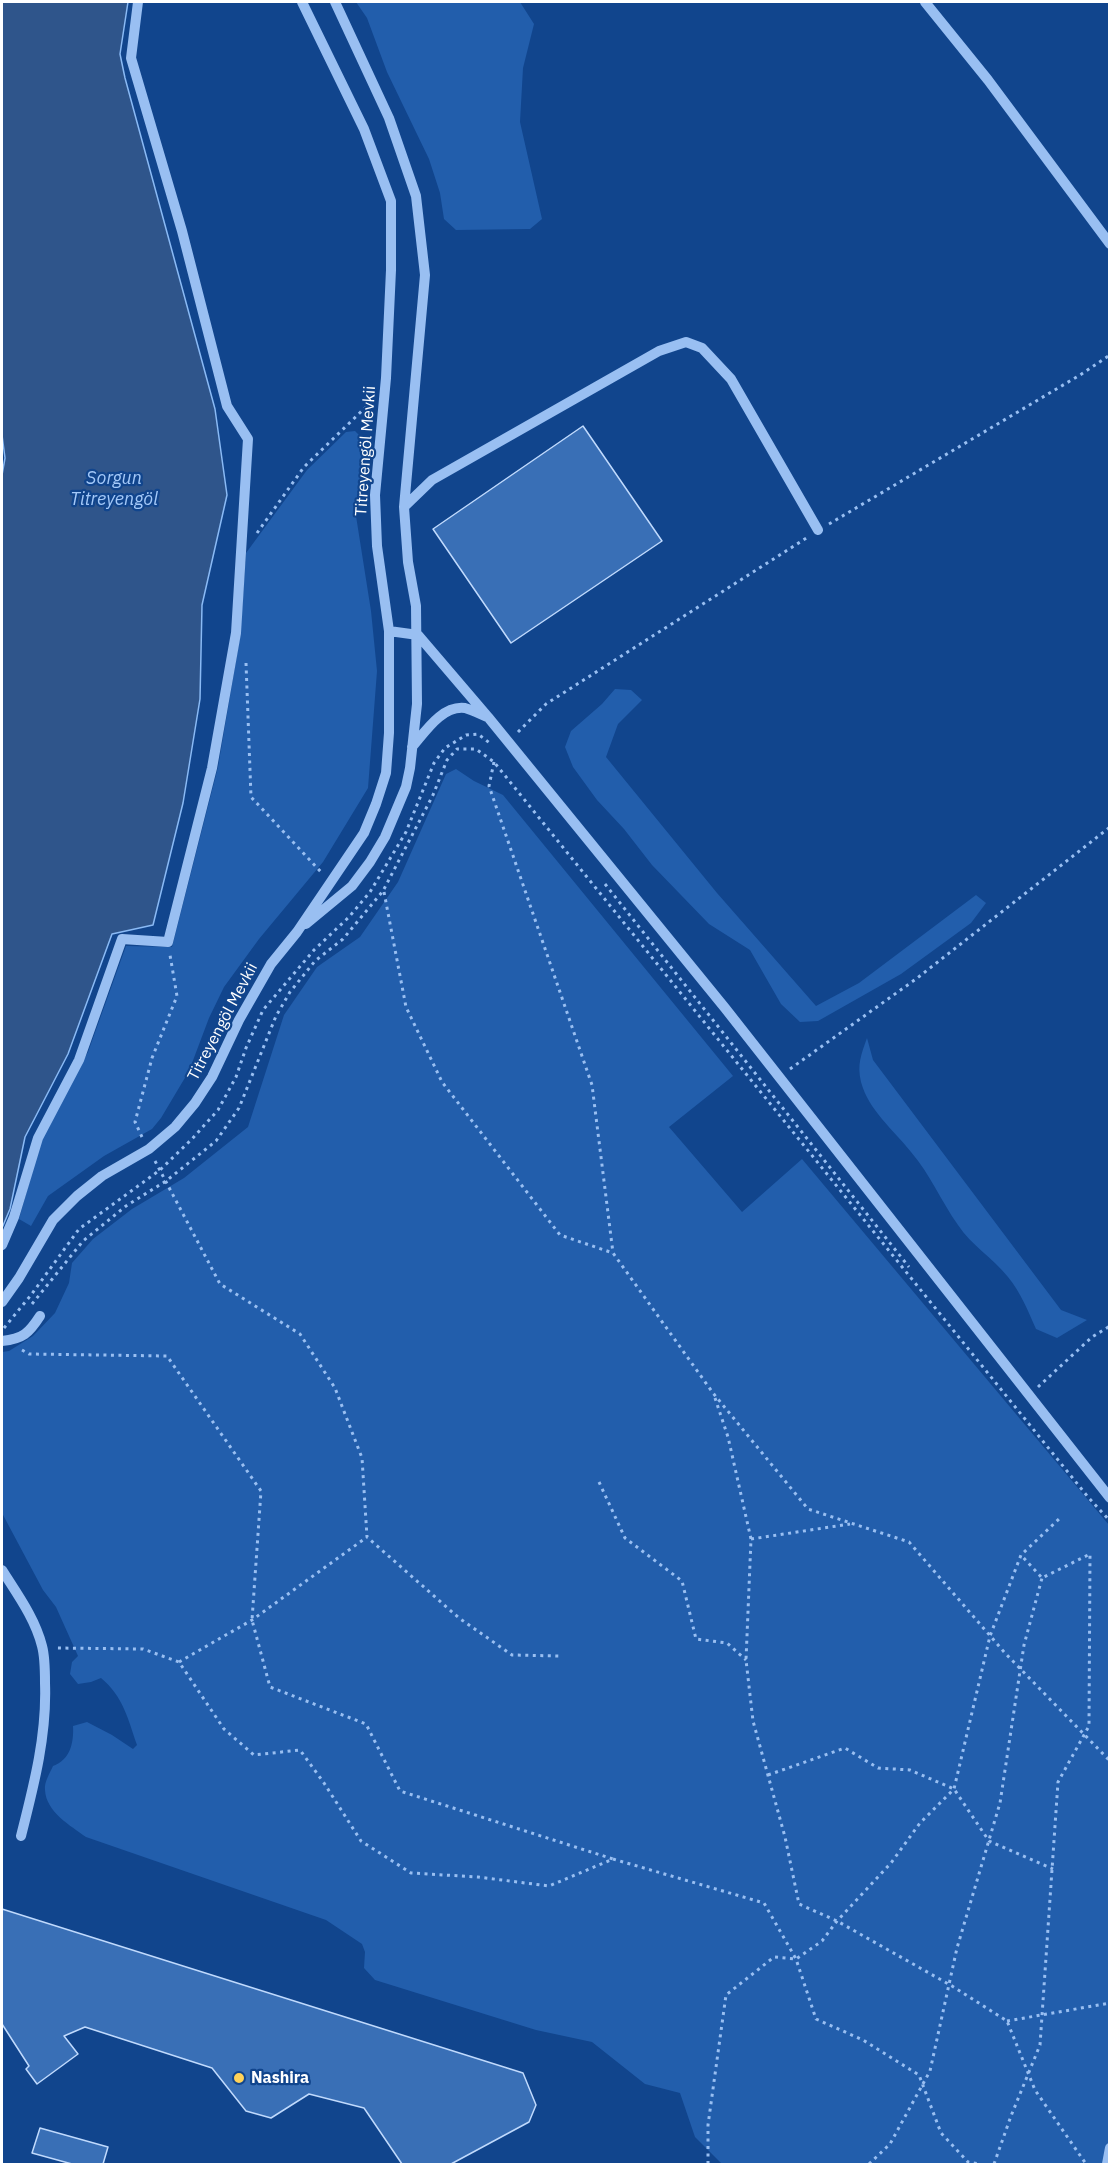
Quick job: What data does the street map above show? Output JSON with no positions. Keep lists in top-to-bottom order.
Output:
{
  "streets": {
    "street": ["Titreyengöl Mevkii"]
  },
  "water": ["Sorgun Titreyengöl"],
  "places": ["Nashira"]
}
